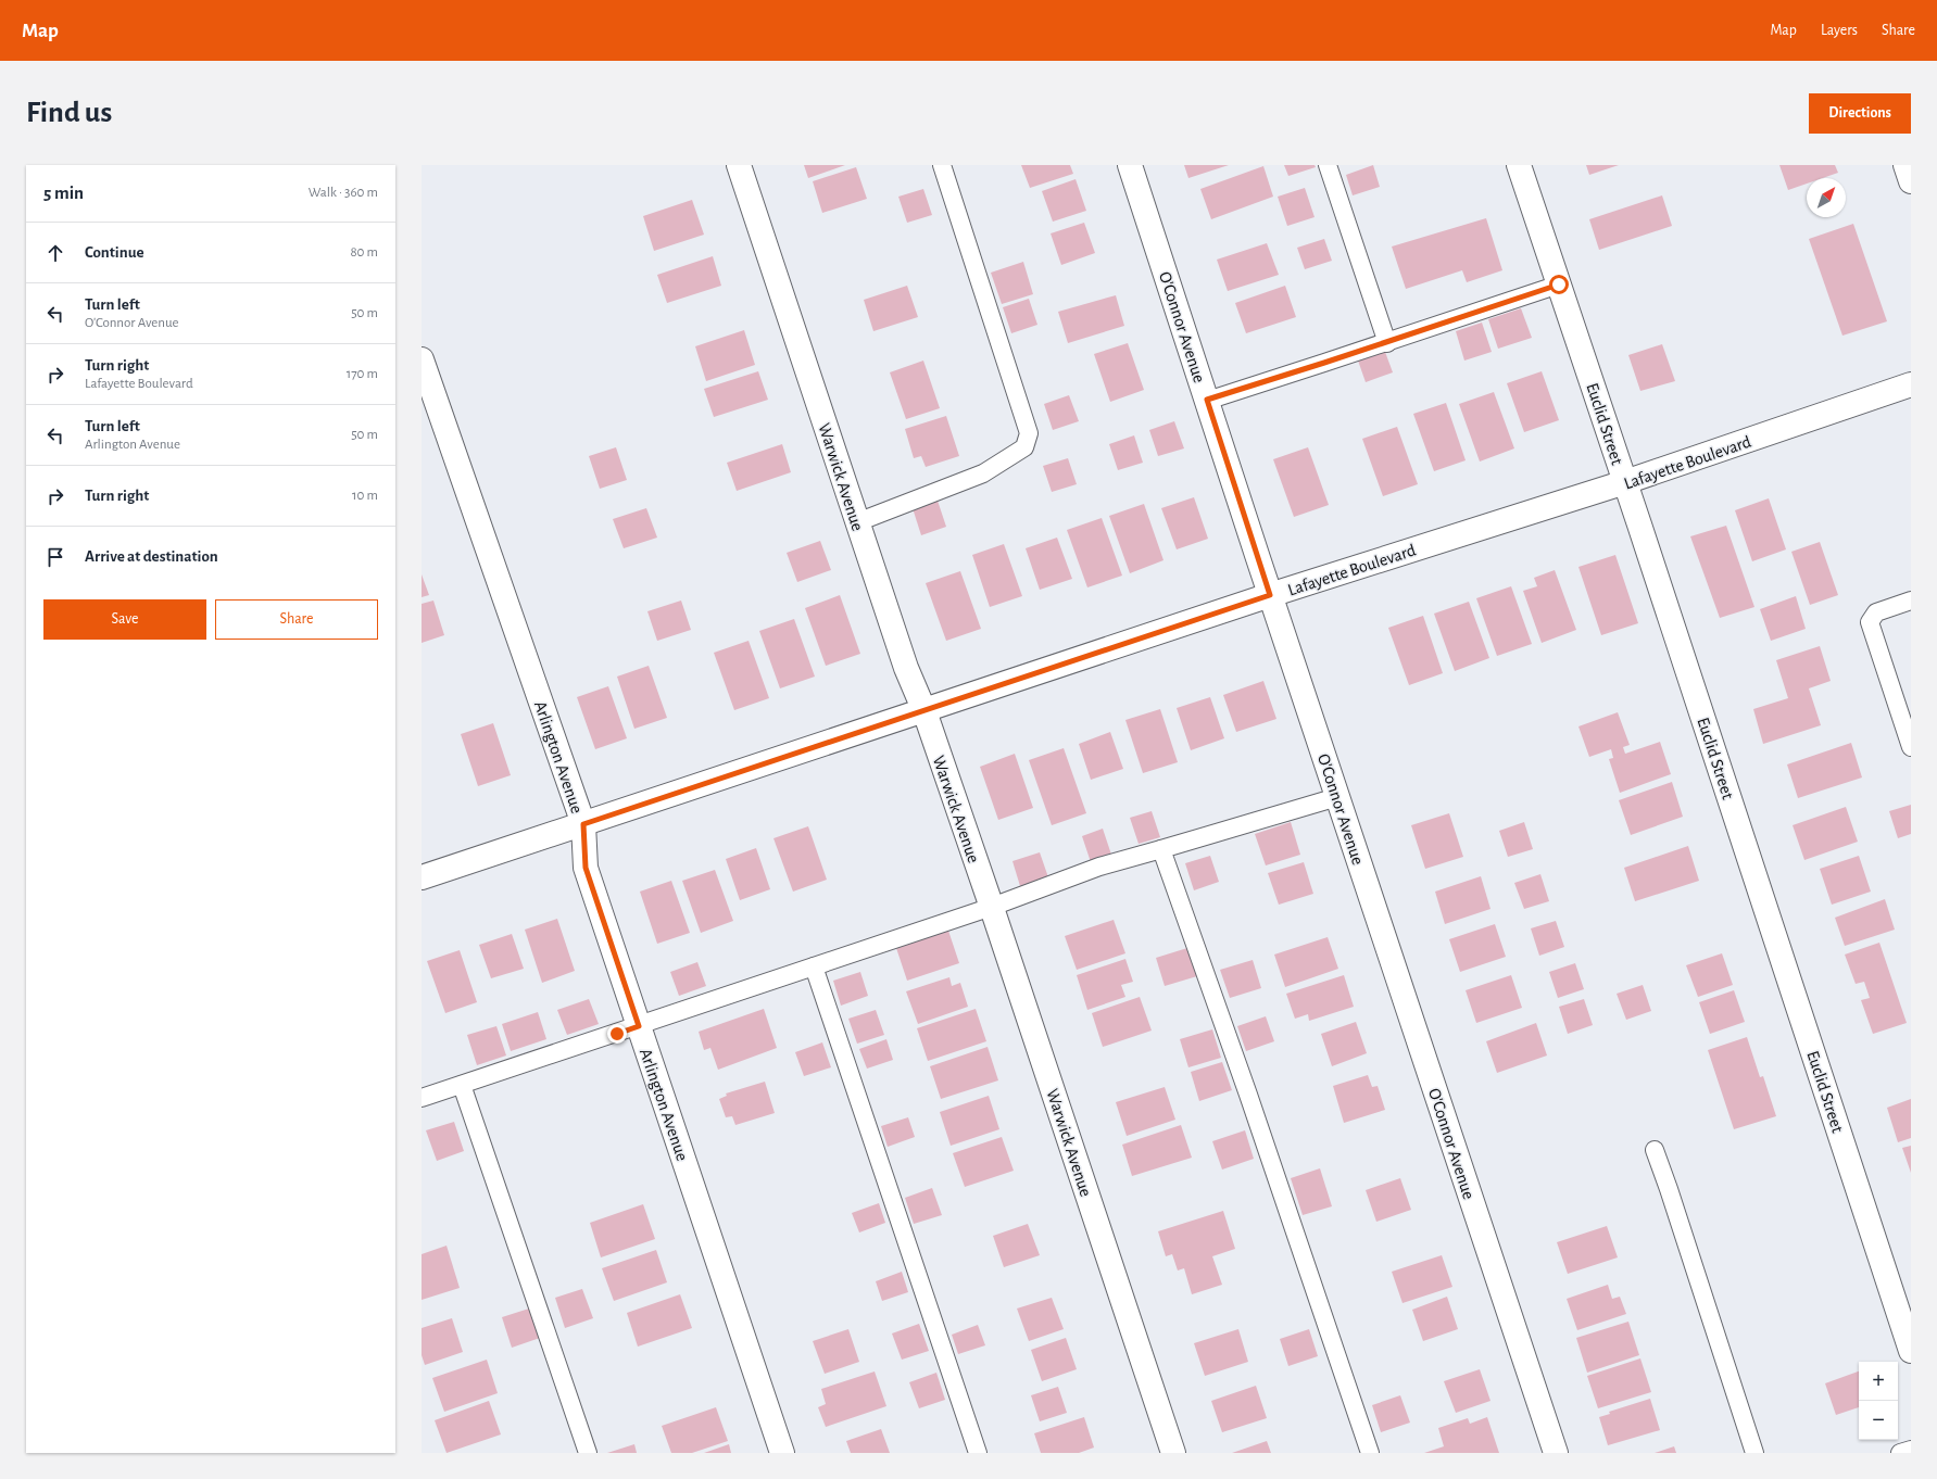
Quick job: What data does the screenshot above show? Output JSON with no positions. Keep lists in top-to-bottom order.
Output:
{
  "streets": {
    "street": [
      "O'Connor Avenue",
      "Euclid Street",
      "Lafayette Boulevard",
      "Warwick Avenue",
      "Arlington Avenue"
    ]
  },
  "crossings": [
    ["O'Connor Avenue", "Lafayette Boulevard"],
    ["Euclid Street", "Lafayette Boulevard"],
    ["Lafayette Boulevard", "Warwick Avenue"],
    ["Lafayette Boulevard", "Arlington Avenue"]
  ],
  "north": "top right",
  "page": {
    "header": "Map",
    "nav": ["Map", "Layers", "Share"],
    "buttons": [
      "Directions",
      ["Save", "Share"]
    ],
    "title": "Find us",
    "heading": ["5 min", "Walk · 360 m"],
    "list": [
      ["Continue", "80 m"],
      ["Turn left", "O'Connor Avenue", "50 m"],
      ["Turn right", "Lafayette Boulevard", "170 m"],
      ["Turn left", "Arlington Avenue", "50 m"],
      ["Turn right", "10 m"],
      "Arrive at destination"
    ],
    "map_buttons": ["+", "−"]
  }
}
